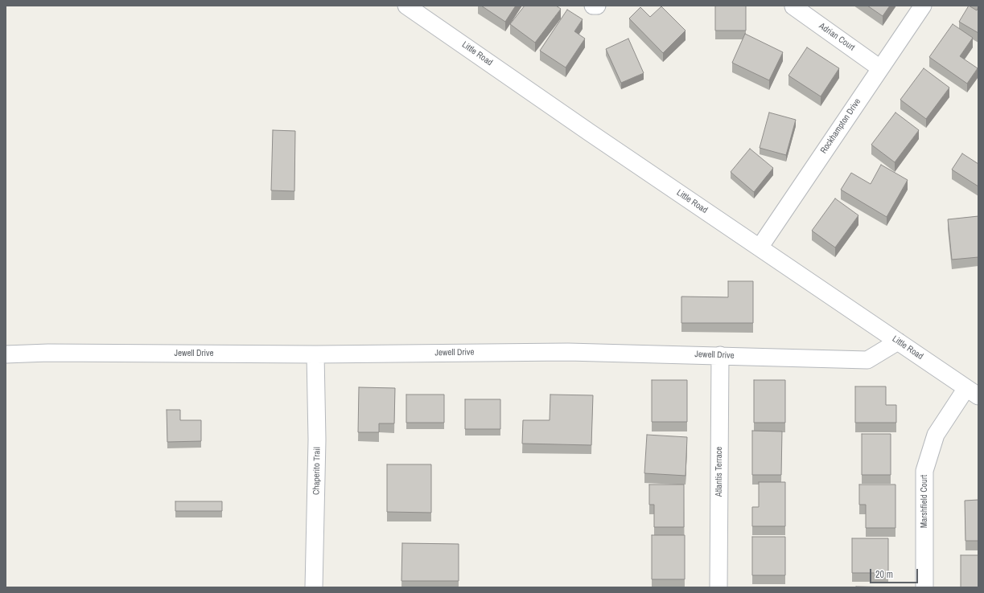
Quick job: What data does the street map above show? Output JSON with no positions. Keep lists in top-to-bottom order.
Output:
{
  "streets": {
    "street": [
      "Adrian Court",
      "Little Road",
      "Rockhampton Drive",
      "Jewell Drive",
      "Chaperito Trail",
      "Atlantis Terrace",
      "Marshfield Court"
    ]
  },
  "crossings": [
    ["Adrian Court", "Rockhampton Drive"],
    ["Little Road", "Rockhampton Drive"],
    ["Little Road", "Jewell Drive"],
    ["Little Road", "Marshfield Court"],
    ["Jewell Drive", "Chaperito Trail"],
    ["Jewell Drive", "Atlantis Terrace"]
  ],
  "scale_bar": "20 m"
}
